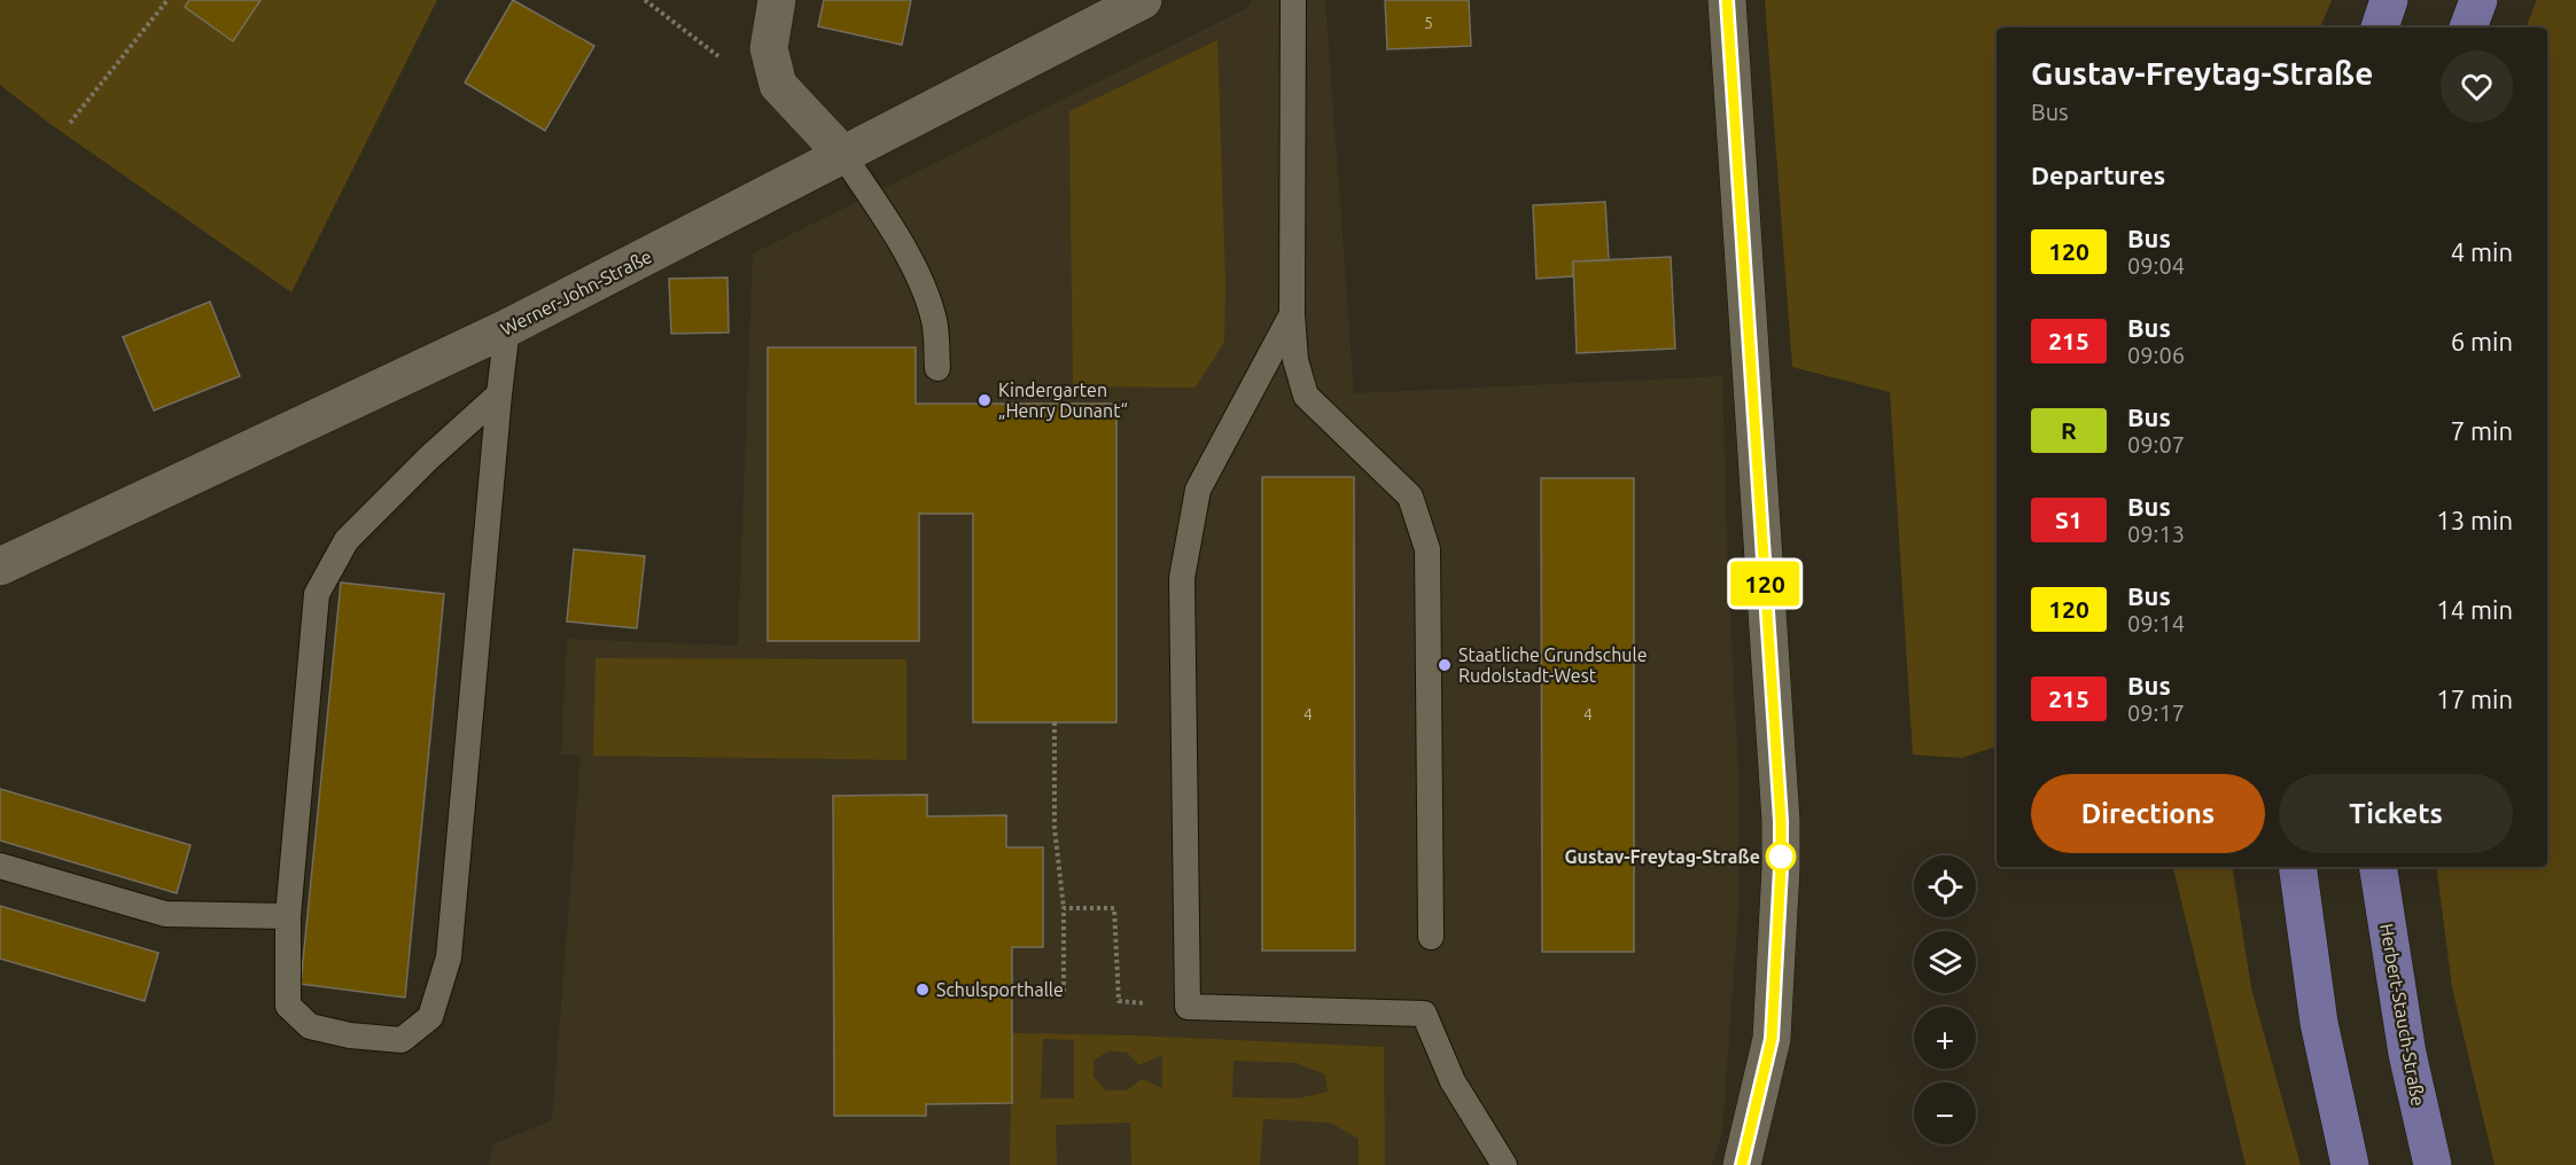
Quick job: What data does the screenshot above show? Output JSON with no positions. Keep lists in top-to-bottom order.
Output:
{
  "streets": {
    "main road": ["Herbert-Stauch-Straße"],
    "street": ["Werner-John-Straße"]
  },
  "places": [
    "Kindergarten „Henry Dunant“",
    "Staatliche Grundschule Rudolstadt-West",
    "Gustav-Freytag-Straße",
    "Schulsporthalle"
  ],
  "lines": ["bus line 120"],
  "house_numbers": ["5", "4", "4"],
  "page": {
    "on_map": "120",
    "heading": [
      ["Gustav-Freytag-Straße", "Bus"],
      "Departures"
    ],
    "list": [
      {
        "mark": "120",
        "name": "Bus",
        "note": "09:04",
        "value": "4 min"
      },
      {
        "mark": "215",
        "name": "Bus",
        "note": "09:06",
        "value": "6 min"
      },
      {
        "mark": "R",
        "name": "Bus",
        "note": "09:07",
        "value": "7 min"
      },
      {
        "mark": "S1",
        "name": "Bus",
        "note": "09:13",
        "value": "13 min"
      },
      {
        "mark": "120",
        "name": "Bus",
        "note": "09:14",
        "value": "14 min"
      },
      {
        "mark": "215",
        "name": "Bus",
        "note": "09:17",
        "value": "17 min"
      }
    ],
    "buttons": ["Directions", "Tickets"],
    "map_buttons": ["+", "−"]
  }
}
